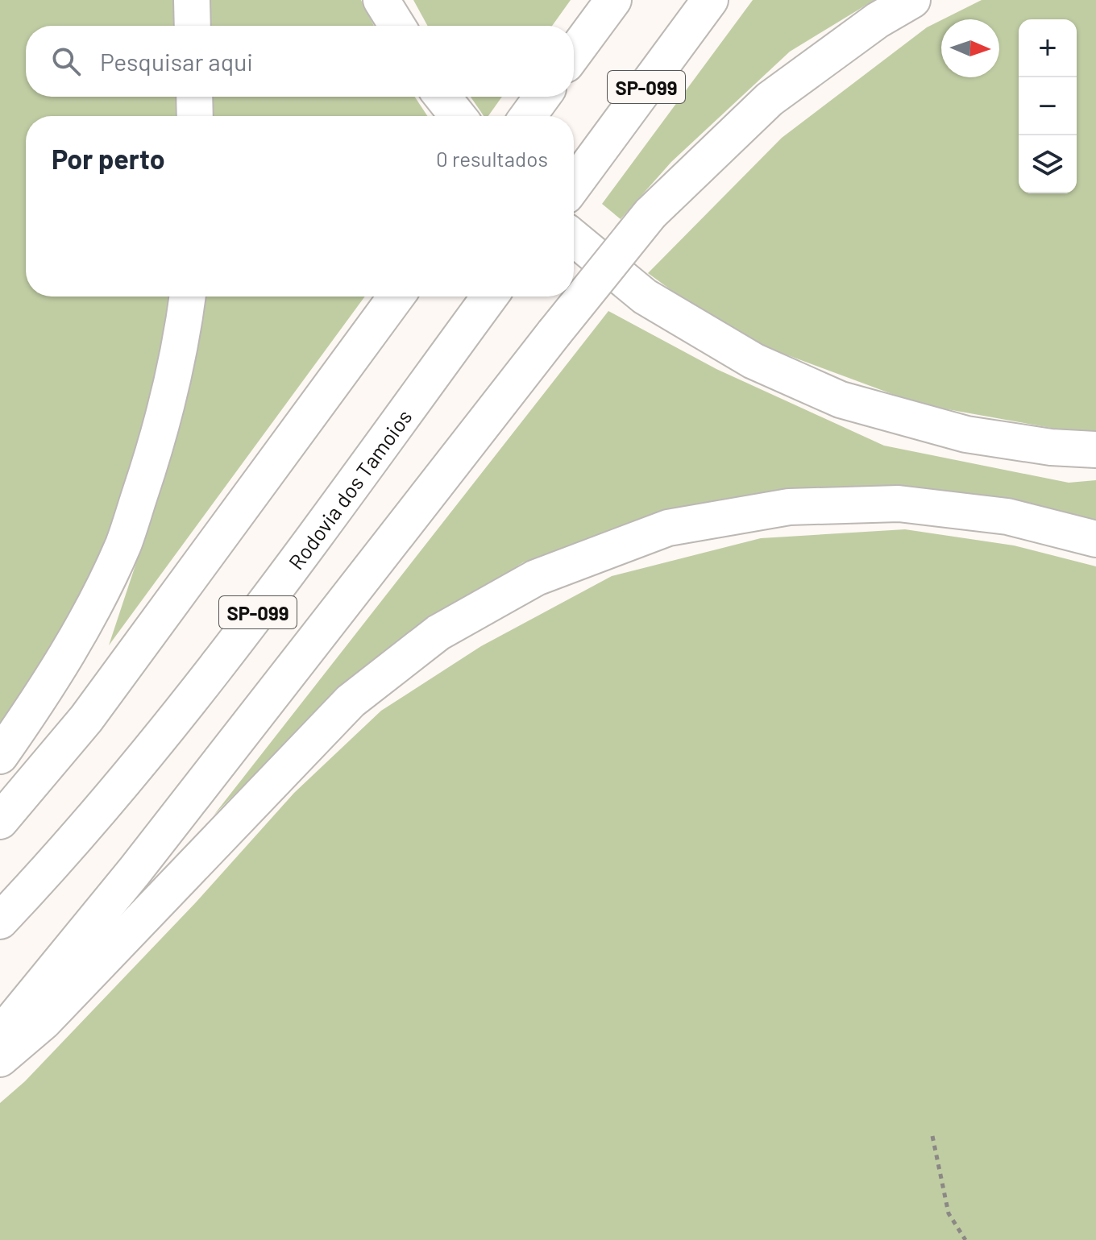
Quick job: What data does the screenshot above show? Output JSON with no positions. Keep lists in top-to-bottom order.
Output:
{
  "streets": {
    "highway": ["SP-099", "Rodovia dos Tamoios"]
  },
  "north": "right",
  "page": {
    "map_buttons": ["+", "−"],
    "search": "Pesquisar aqui",
    "heading": ["Por perto", "0 resultados"]
  }
}
